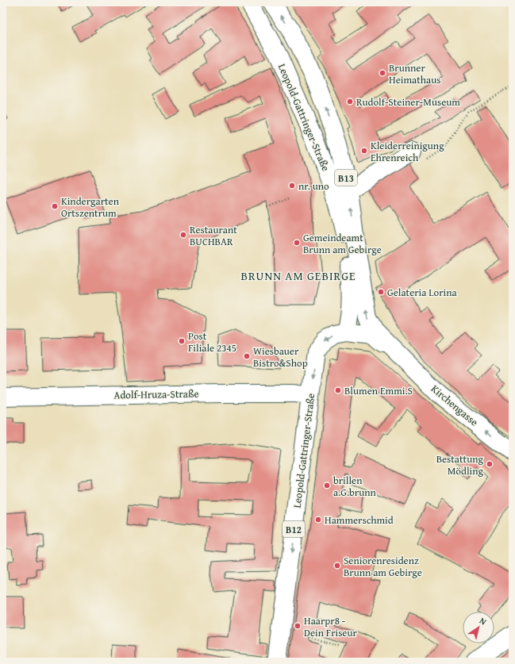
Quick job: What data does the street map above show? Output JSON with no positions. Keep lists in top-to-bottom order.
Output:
{
  "streets": {
    "main road": [
      "Leopold-Gattringer-Straße",
      "B13",
      "Adolf-Hruza-Straße",
      "Kirchengasse",
      "B12"
    ]
  },
  "crossings": [
    ["Leopold-Gattringer-Straße", "Adolf-Hruza-Straße"],
    ["Leopold-Gattringer-Straße", "Kirchengasse"],
    ["Leopold-Gattringer-Straße", "B12"],
    ["Kirchengasse", "B12"]
  ],
  "one_way": ["Kirchengasse"],
  "districts": ["BRUNN AM GEBIRGE"],
  "places": [
    "Brunner Heimathaus",
    "Rudolf-Steiner-Museum",
    "Kleiderreinigung Ehrenreich",
    "nr. uno",
    "Kindergarten Ortszentrum",
    "Restaurant BUCHBAR",
    "Gemeindeamt Brunn am Gebirge",
    "Gelateria Lorina",
    "Post Filiale 2345",
    "Wiesbauer Bistro&Shop",
    "Blumen Emmi.S",
    "Bestattung Mödling",
    "brillen a.G.brunn",
    "Hammerschmid",
    "Seniorenresidenz Brunn am Gebirge",
    "Haarpr8 - Dein Friseur"
  ],
  "north": "top right"
}
